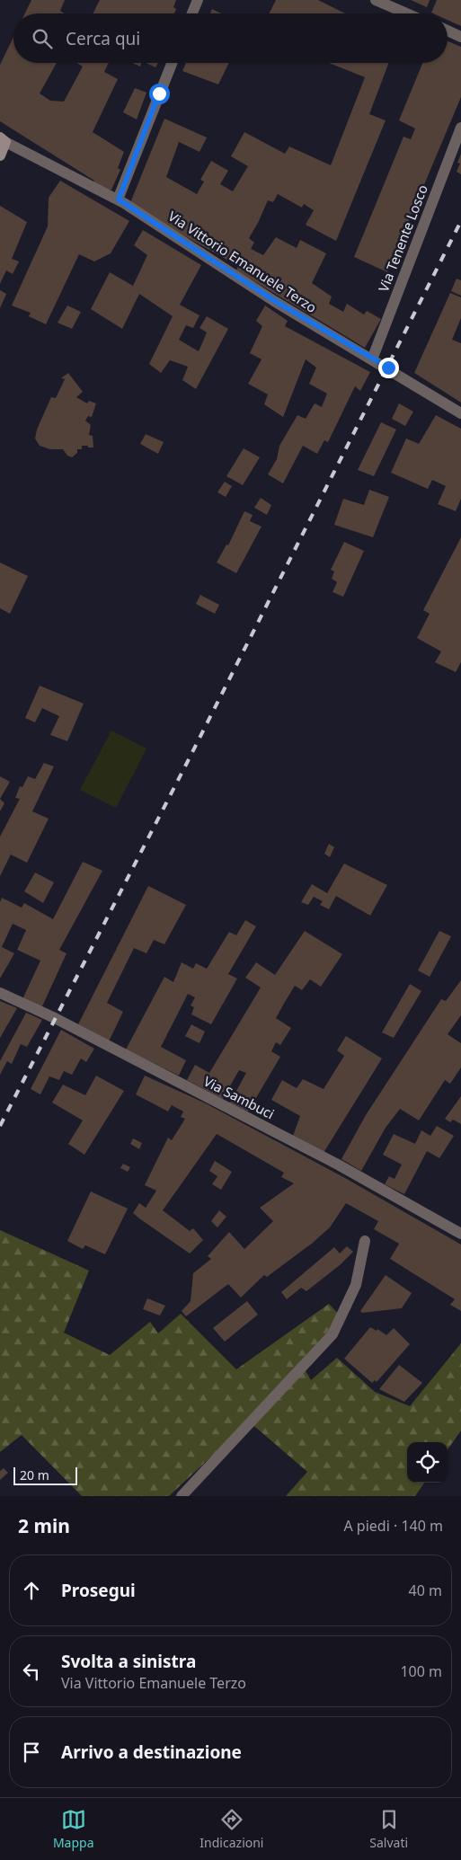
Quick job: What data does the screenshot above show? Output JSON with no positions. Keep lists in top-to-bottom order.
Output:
{
  "streets": {
    "street": ["Via Tenente Losco", "Via Vittorio Emanuele Terzo", "Via Sambuci"]
  },
  "crossings": [
    ["Via Tenente Losco", "Via Vittorio Emanuele Terzo"]
  ],
  "scale_bar": "20 m",
  "page": {
    "search": "Cerca qui",
    "scale": "20 m",
    "heading": ["2 min", "A piedi · 140 m"],
    "list": [
      ["Prosegui", "40 m"],
      ["Svolta a sinistra", "Via Vittorio Emanuele Terzo", "100 m"],
      "Arrivo a destinazione"
    ],
    "nav": ["Mappa", "Indicazioni", "Salvati"]
  }
}
